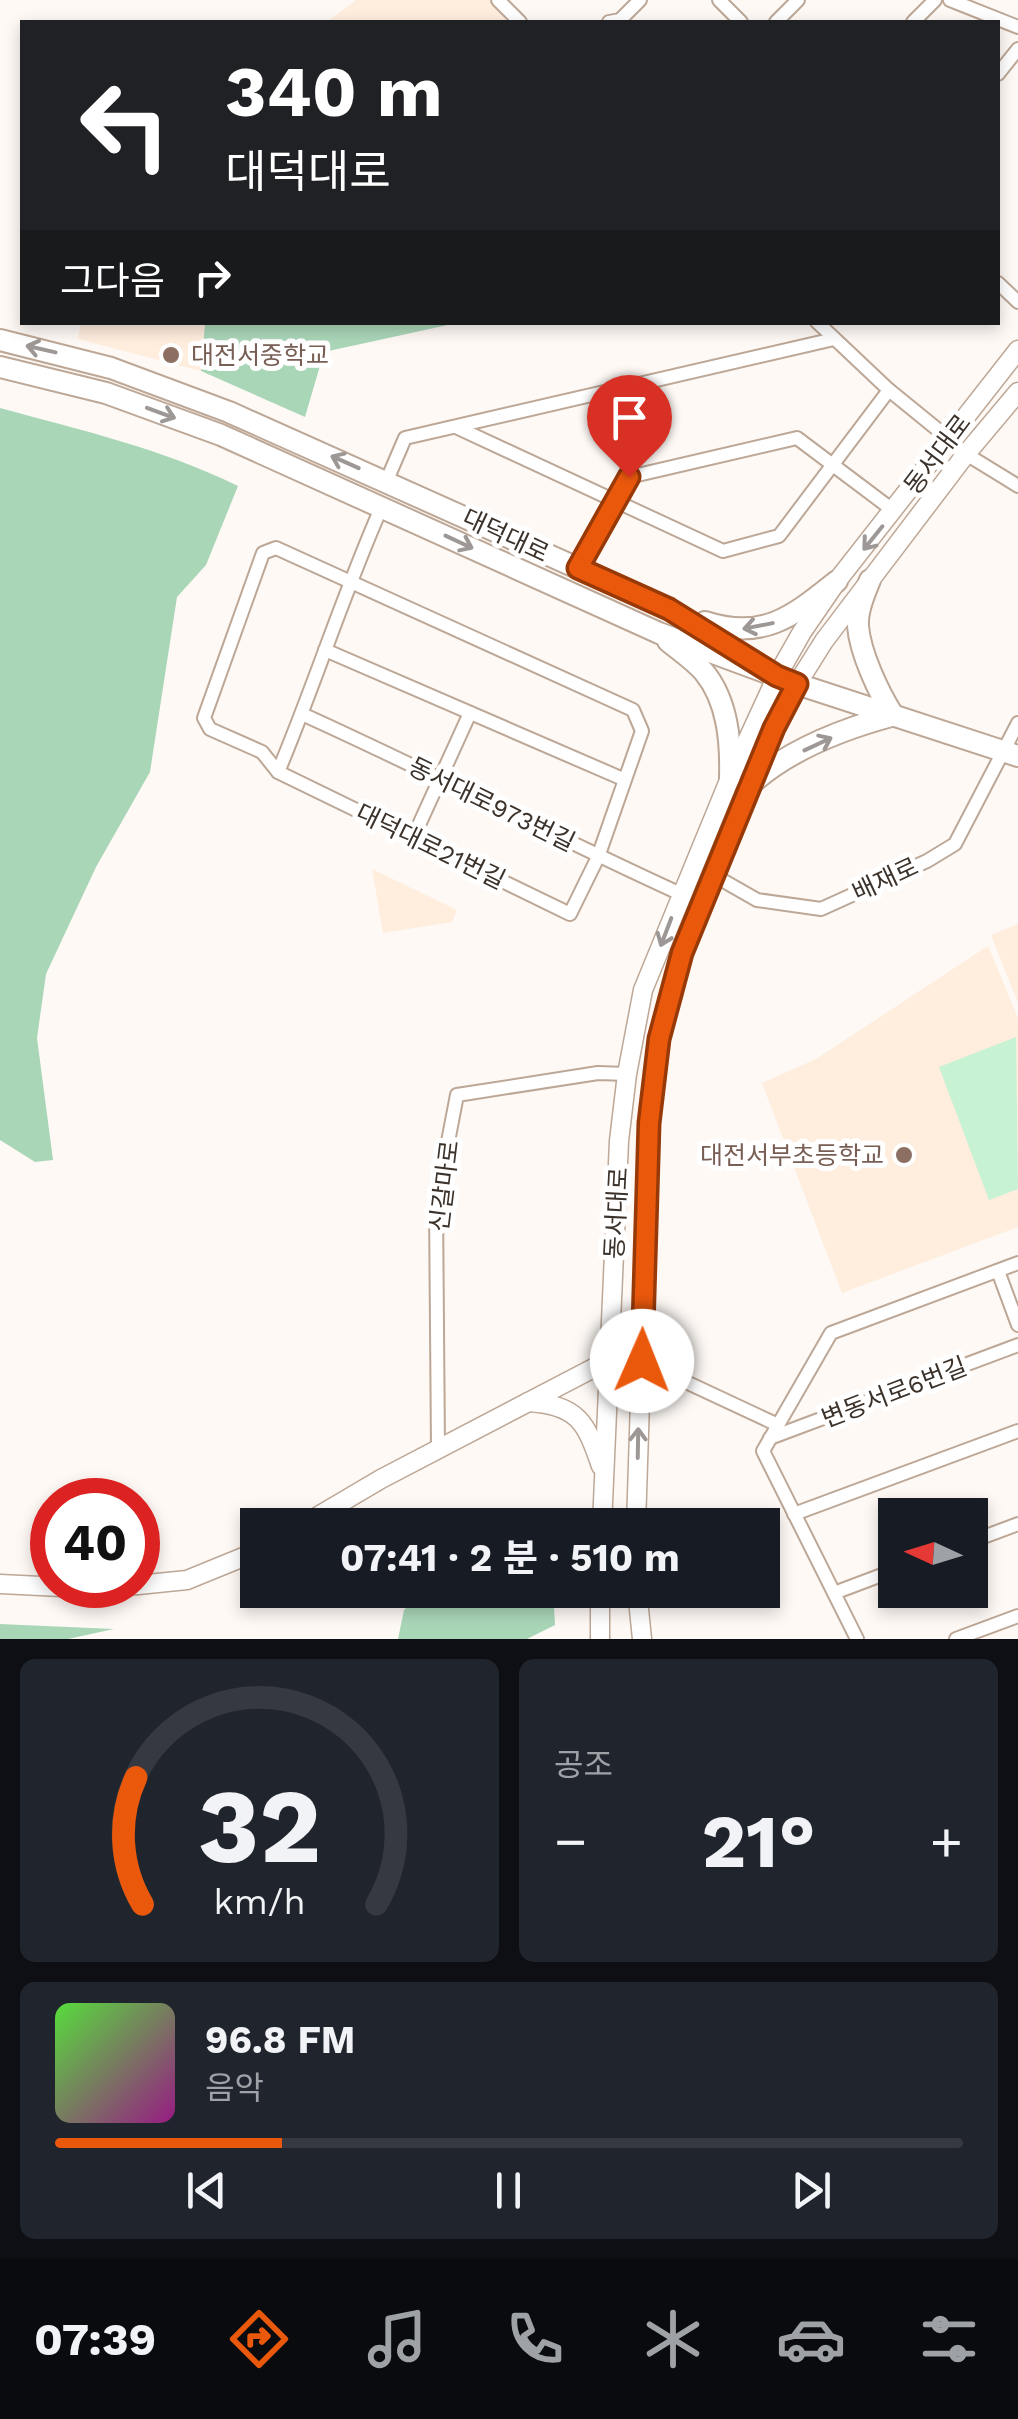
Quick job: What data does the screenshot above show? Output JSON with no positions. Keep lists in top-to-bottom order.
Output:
{
  "streets": {
    "main road": ["대덕대로"],
    "street": [
      "동서대로",
      "동서대로973번길",
      "대덕대로21번길",
      "배재로",
      "신갈마로",
      "변동서로6번길"
    ]
  },
  "crossings": [
    ["동서대로", "대덕대로"],
    ["동서대로", "동서대로973번길"],
    ["동서대로", "배재로"],
    ["동서대로", "신갈마로"],
    ["동서대로973번길", "대덕대로21번길"]
  ],
  "places": ["대전서중학교", "대전서부초등학교"],
  "north": "left",
  "page": {
    "turn": ["340 m", "대덕대로"],
    "then": "그다음",
    "limit": "40",
    "trip": "07:41 · 2 분 · 510 m",
    "tile": "공조",
    "heat": ["−", "21°", "+"],
    "song": ["96.8 FM", "음악"],
    "tabs": "07:39",
    "gauge": ["32", "km/h"]
  }
}
